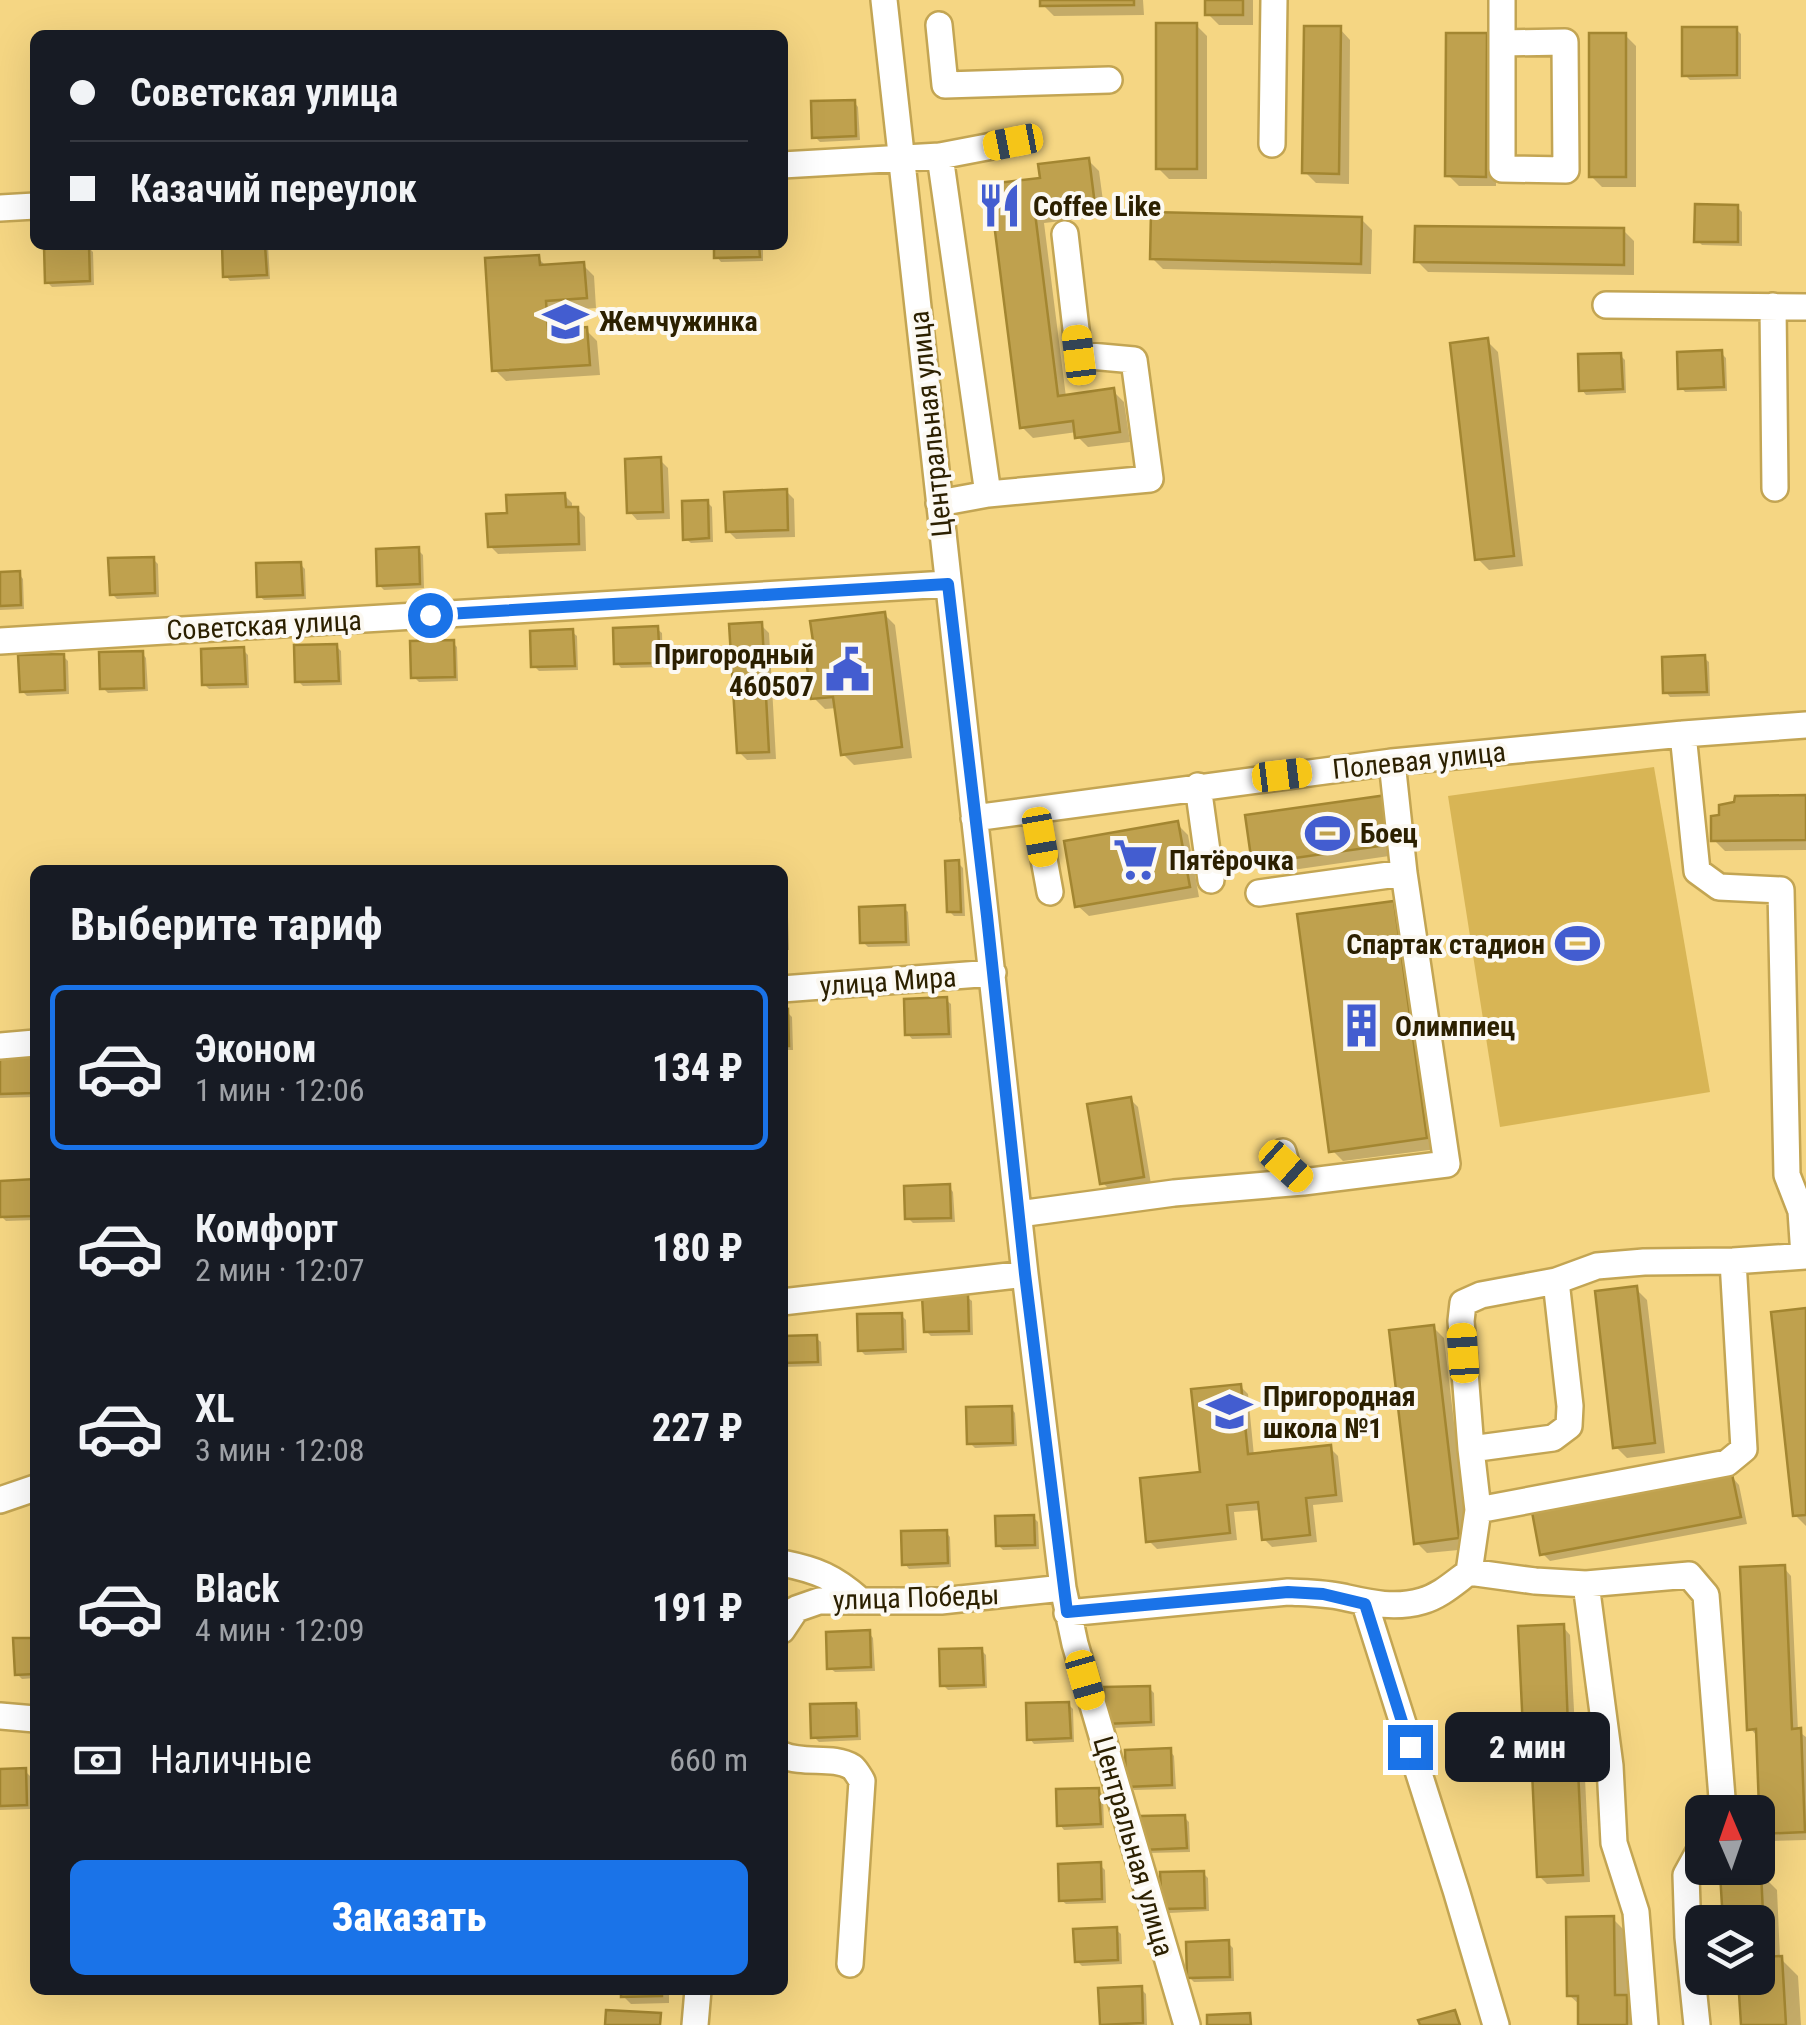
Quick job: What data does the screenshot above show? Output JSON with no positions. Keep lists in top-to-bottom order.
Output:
{
  "streets": {
    "street": [
      "Центральная улица",
      "Советская улица",
      "Полевая улица",
      "улица Мира",
      "улица Победы"
    ]
  },
  "crossings": [
    ["Центральная улица", "Советская улица"],
    ["Центральная улица", "Полевая улица"],
    ["Центральная улица", "улица Мира"],
    ["Центральная улица", "улица Победы"]
  ],
  "places": {
    "restaurant": ["Coffee Like"],
    "school or university": ["Жемчужинка", "Пригородная школа №1"],
    "public building": ["Пригородный 460507"],
    "sports": ["Боец", "Спартак стадион"],
    "supermarket": ["Пятёрочка"],
    "building": ["Олимпиец"]
  },
  "north": "top",
  "page": {
    "banner": ["Советская улица", "Казачий переулок"],
    "heading": "Выберите тариф",
    "list": [
      {
        "name": "Эконом",
        "note": "1 мин · 12:06",
        "value": "134 ₽"
      },
      {
        "name": "Комфорт",
        "note": "2 мин · 12:07",
        "value": "180 ₽"
      },
      {
        "name": "XL",
        "note": "3 мин · 12:08",
        "value": "227 ₽"
      },
      {
        "name": "Black",
        "note": "4 мин · 12:09",
        "value": "191 ₽"
      }
    ],
    "pay": ["Наличные", "660 m"],
    "bubble": "2 мин",
    "buttons": "Заказать"
  }
}
